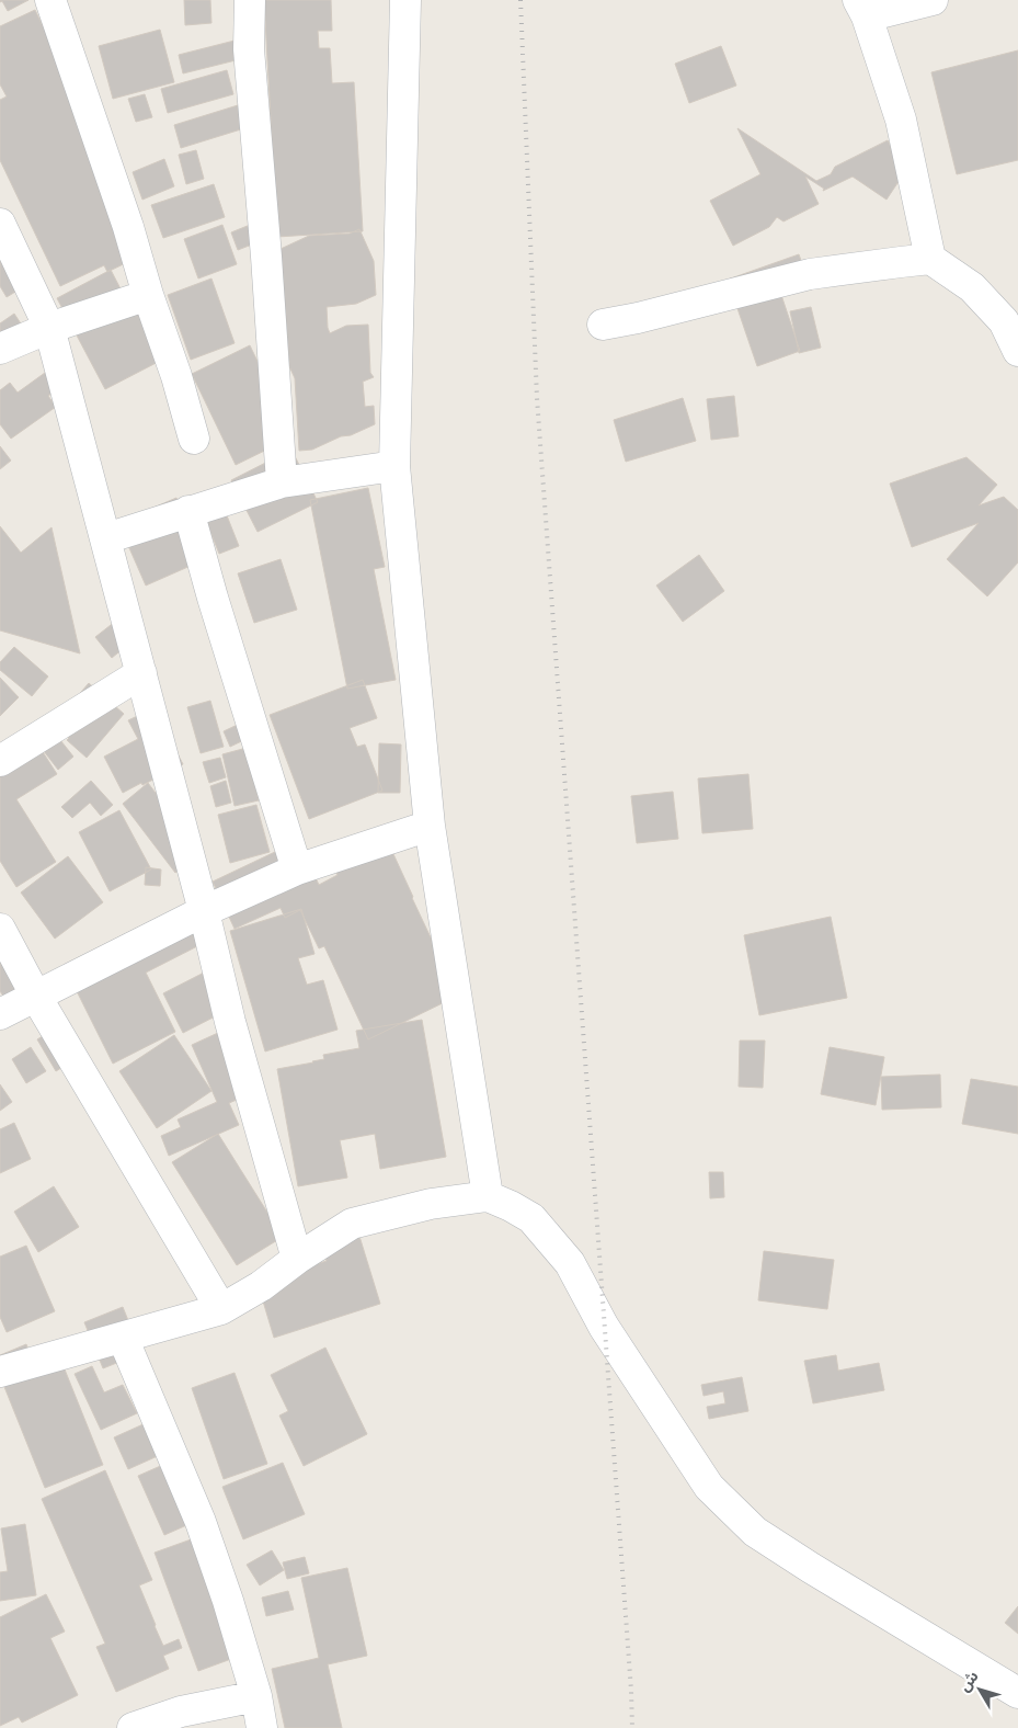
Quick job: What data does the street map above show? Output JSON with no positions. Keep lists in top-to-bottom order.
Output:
{
  "north": "top left"
}
